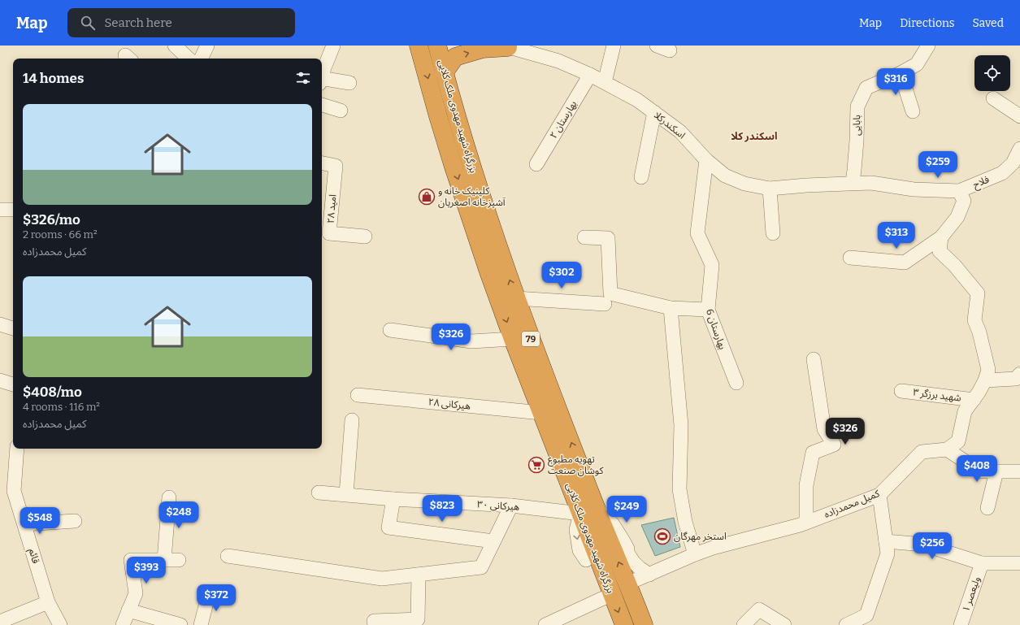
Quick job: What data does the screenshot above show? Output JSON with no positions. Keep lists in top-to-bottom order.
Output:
{
  "streets": {
    "highway": ["بزرگراه شهید مهدوی ملک کلایی", "79"],
    "street": [
      "بهارستان ۲",
      "اسکندرکلا",
      "بابایی",
      "فلاح",
      "امید ۲۸",
      "بهارستان 6",
      "شهید برزگر ۳",
      "هیرکانی ۲۸",
      "کمیل محمدزاده",
      "هیرکانی ۳۰",
      "قائم",
      "ولیعصر ۱"
    ]
  },
  "crossings": [
    ["بزرگراه شهید مهدوی ملک کلایی", "هیرکانی ۲۸"],
    ["بزرگراه شهید مهدوی ملک کلایی", "کمیل محمدزاده"],
    ["بزرگراه شهید مهدوی ملک کلایی", "هیرکانی ۳۰"],
    ["بهارستان ۲", "اسکندرکلا"],
    ["اسکندرکلا", "بابایی"],
    ["اسکندرکلا", "فلاح"],
    ["اسکندرکلا", "بهارستان 6"],
    ["بابایی", "فلاح"]
  ],
  "districts": ["اسکندر کلا"],
  "places": {
    "shop": ["کلینیک خانه و آشپزخانه اصغریان"],
    "supermarket": ["تهویه مطبوع کوشان صنعت"],
    "sports": ["استخر مهرگان"]
  },
  "page": {
    "header": "Map",
    "search": "Search here",
    "nav": ["Map", "Directions", "Saved"],
    "heading": "14 homes",
    "price": [
      "$316",
      "$259",
      "$313",
      "$302",
      "$326",
      "$326",
      "$408",
      "$823",
      "$249",
      "$248",
      "$548",
      "$256",
      "$393",
      "$372"
    ],
    "list": [
      {
        "name": "$326/mo",
        "note": "2 rooms · 66 m² · کمیل محمدزاده"
      },
      {
        "name": "$408/mo",
        "note": "4 rooms · 116 m² · کمیل محمدزاده"
      }
    ]
  }
}
